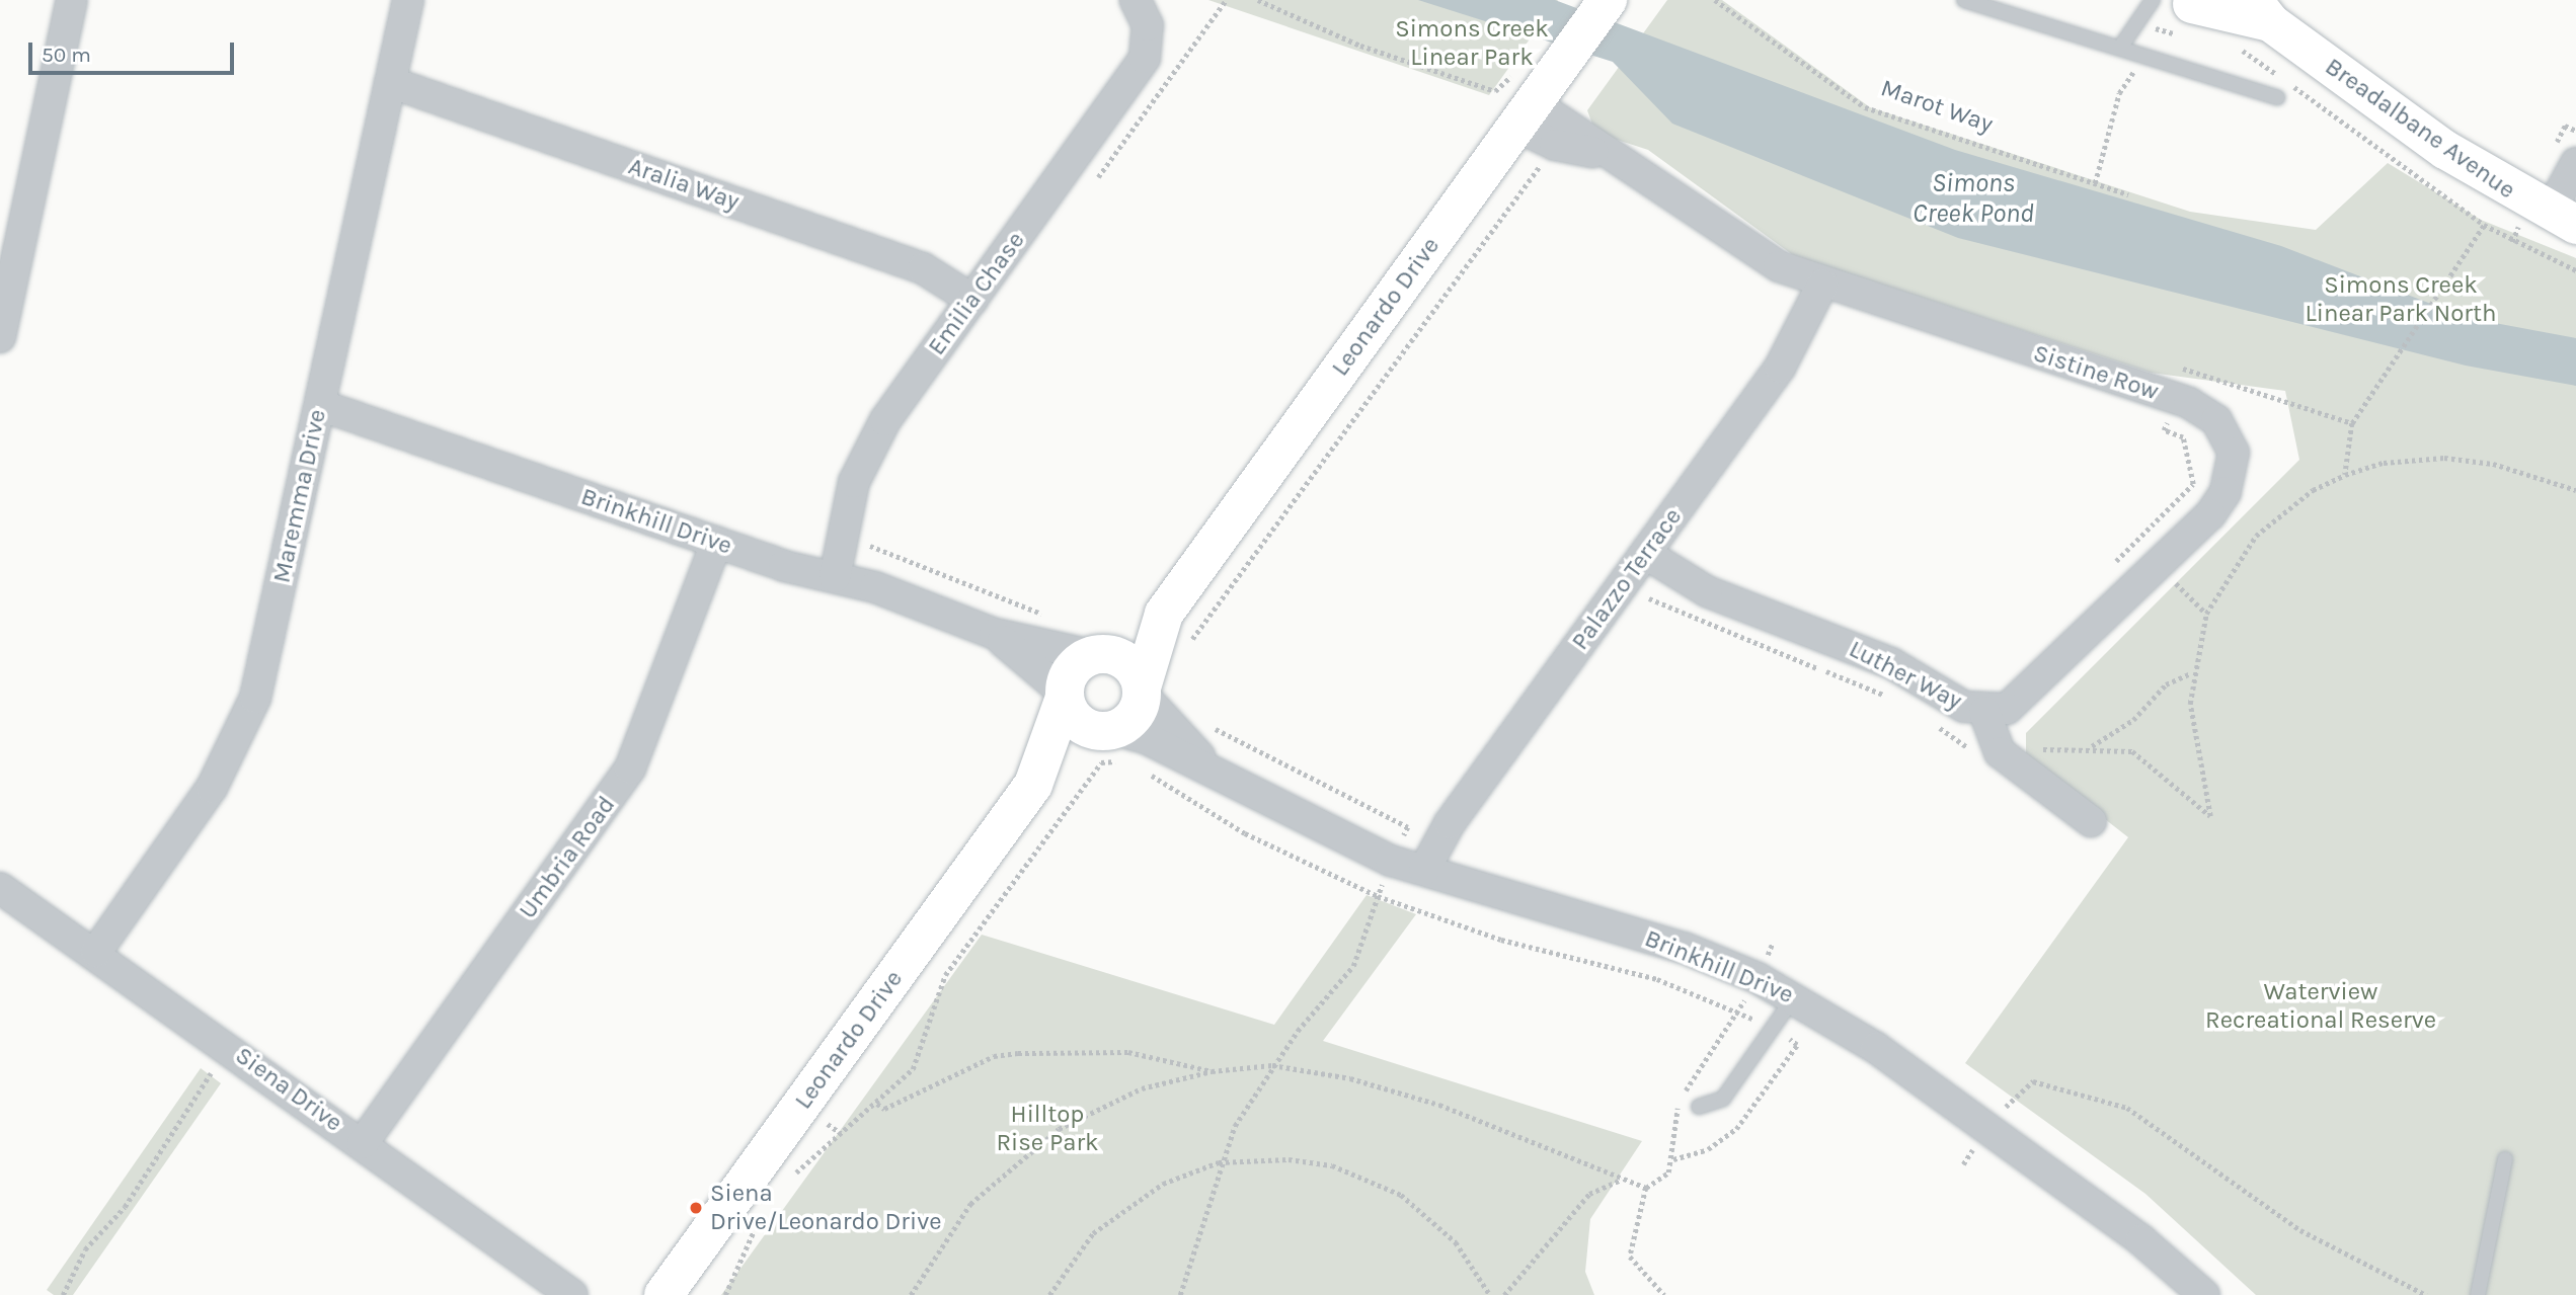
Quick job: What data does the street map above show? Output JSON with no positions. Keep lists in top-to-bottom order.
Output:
{
  "streets": {
    "street": [
      "Breadalbane Avenue",
      "Aralia Way",
      "Emilia Chase",
      "Leonardo Drive",
      "Sistine Row",
      "Maremma Drive",
      "Brinkhill Drive",
      "Palazzo Terrace",
      "Luther Way",
      "Umbria Road",
      "Siena Drive"
    ],
    "path": ["Marot Way"]
  },
  "crossings": [
    ["Aralia Way", "Emilia Chase"],
    ["Aralia Way", "Maremma Drive"],
    ["Emilia Chase", "Brinkhill Drive"],
    ["Leonardo Drive", "Sistine Row"],
    ["Leonardo Drive", "Brinkhill Drive"],
    ["Sistine Row", "Palazzo Terrace"],
    ["Sistine Row", "Luther Way"],
    ["Maremma Drive", "Brinkhill Drive"],
    ["Maremma Drive", "Siena Drive"],
    ["Brinkhill Drive", "Palazzo Terrace"],
    ["Brinkhill Drive", "Umbria Road"],
    ["Palazzo Terrace", "Luther Way"],
    ["Umbria Road", "Siena Drive"]
  ],
  "water": ["Simons Creek Pond"],
  "parks": [
    "Simons Creek Linear Park",
    "Simons Creek Linear Park North",
    "Waterview Recreational Reserve",
    "Hilltop Rise Park"
  ],
  "places": ["Siena Drive/Leonardo Drive"],
  "scale_bar": "50 m"
}
